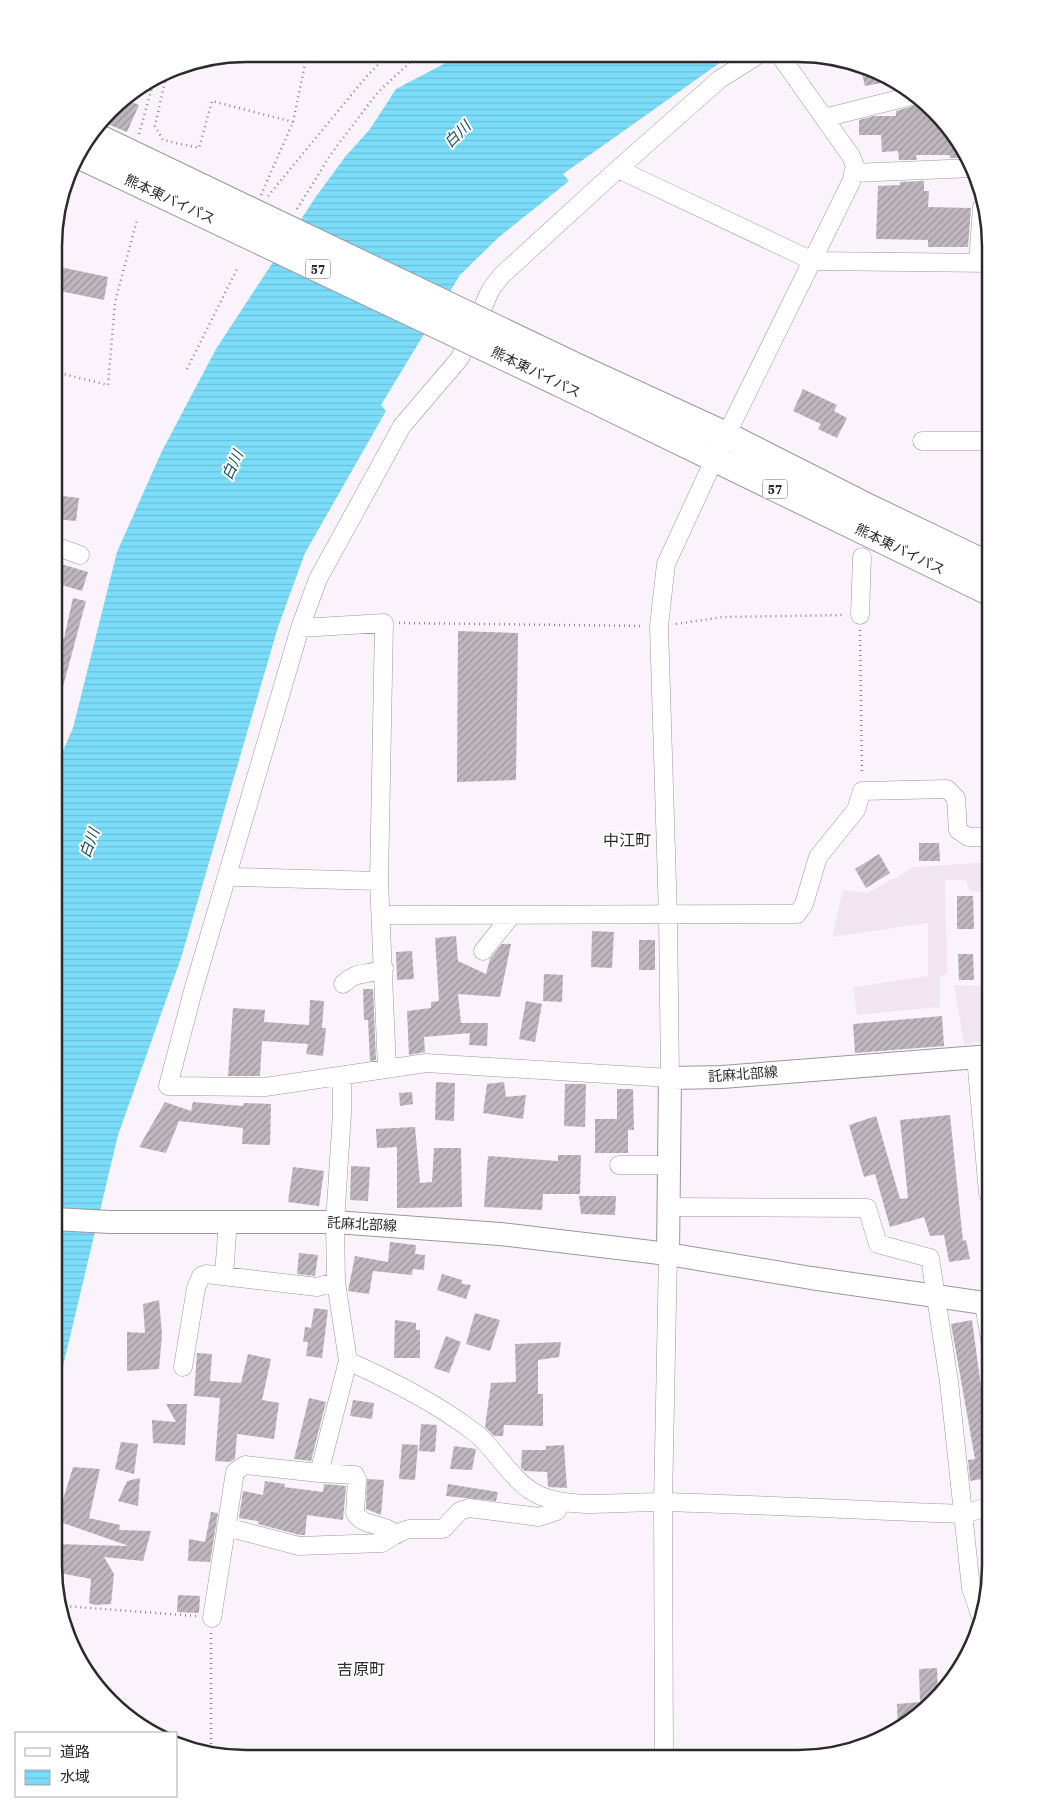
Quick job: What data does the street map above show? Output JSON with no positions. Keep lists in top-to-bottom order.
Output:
{
  "streets": {
    "highway": ["熊本東バイパス", "57"],
    "main road": ["託麻北部線"]
  },
  "districts": ["中江町", "吉原町"],
  "water": ["白川"],
  "legend": ["道路", "水域"]
}
